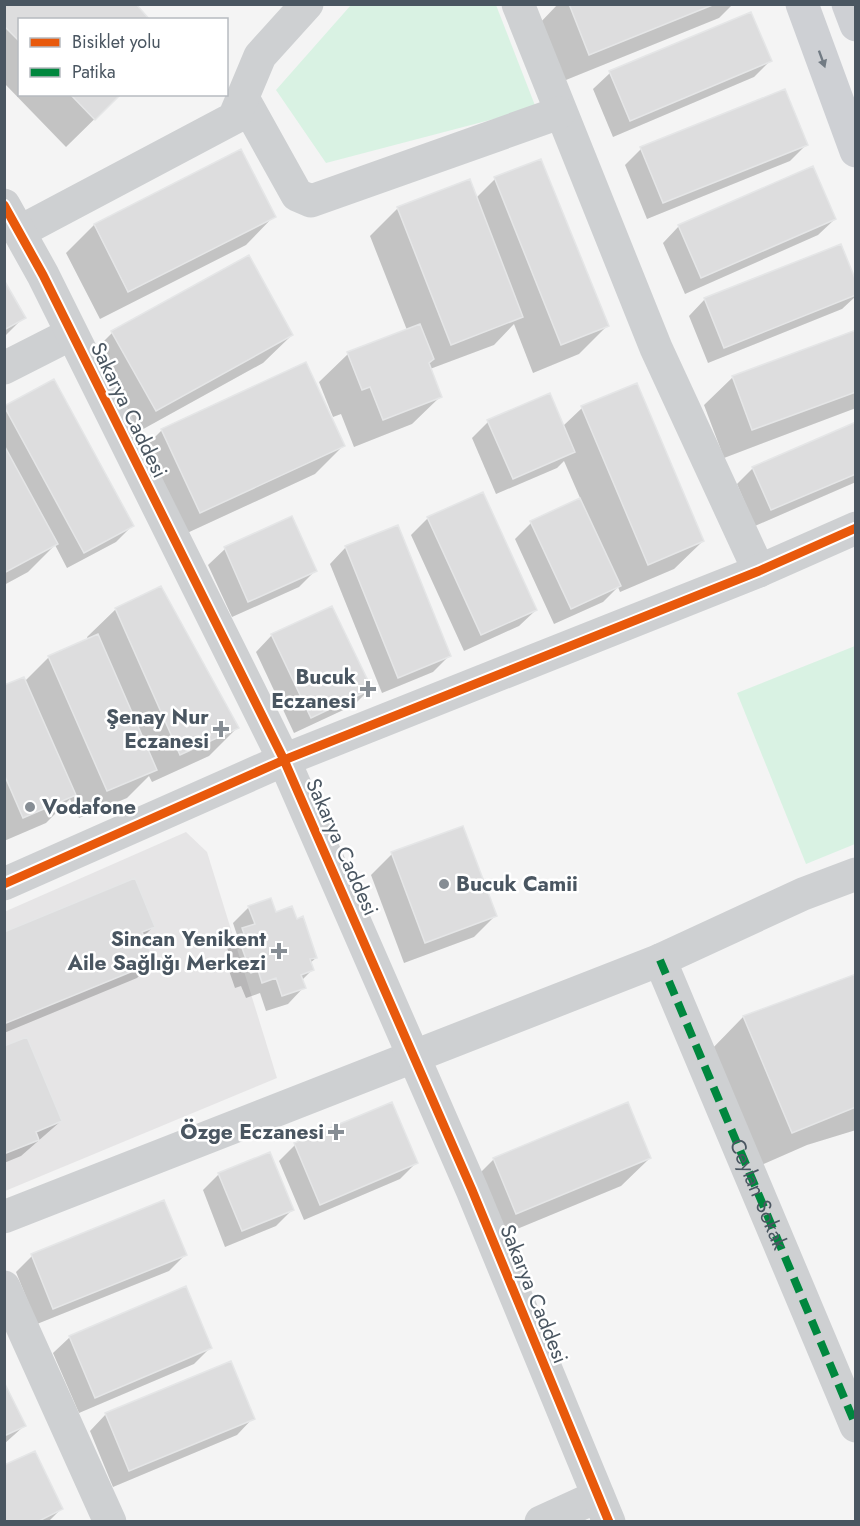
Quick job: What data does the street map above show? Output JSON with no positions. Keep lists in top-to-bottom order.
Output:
{
  "streets": {
    "street": ["Sakarya Caddesi", "Ceylan Sokak"]
  },
  "places": {
    "health": [
      "Bucuk Eczanesi",
      "Şenay Nur Eczanesi",
      "Sincan Yenikent Aile Sağlığı Merkezi",
      "Özge Eczanesi"
    ],
    "other": ["Vodafone", "Bucuk Camii"]
  },
  "legend": ["Bisiklet yolu", "Patika"]
}
